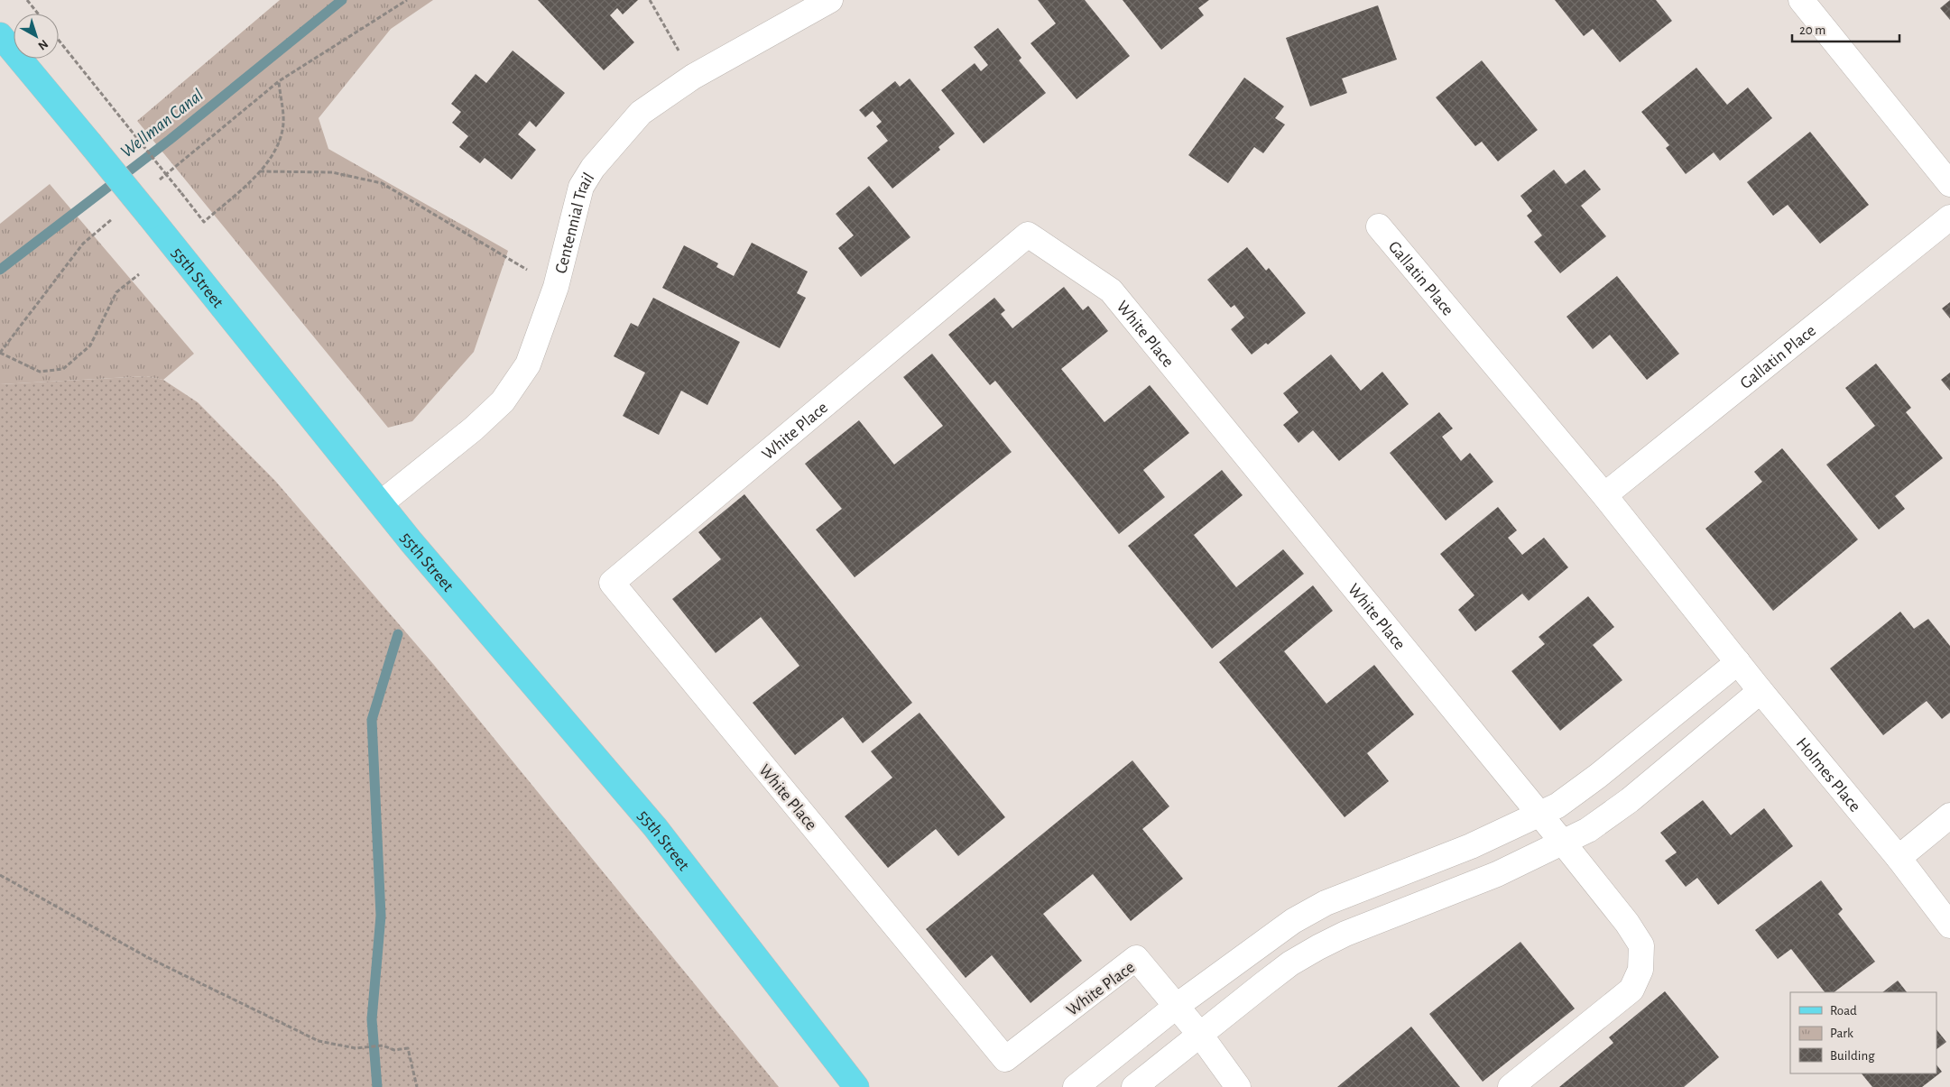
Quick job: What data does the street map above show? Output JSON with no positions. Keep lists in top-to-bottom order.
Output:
{
  "streets": {
    "main road": ["55th Street"],
    "street": [
      "Centennial Trail",
      "Gallatin Place",
      "White Place",
      "Holmes Place"
    ]
  },
  "crossings": [
    ["Centennial Trail", "55th Street"],
    ["Gallatin Place", "Holmes Place"]
  ],
  "water": ["Wellman Canal"],
  "legend": ["Road", "Park", "Building"],
  "scale_bar": "20 m",
  "north": "bottom right"
}
